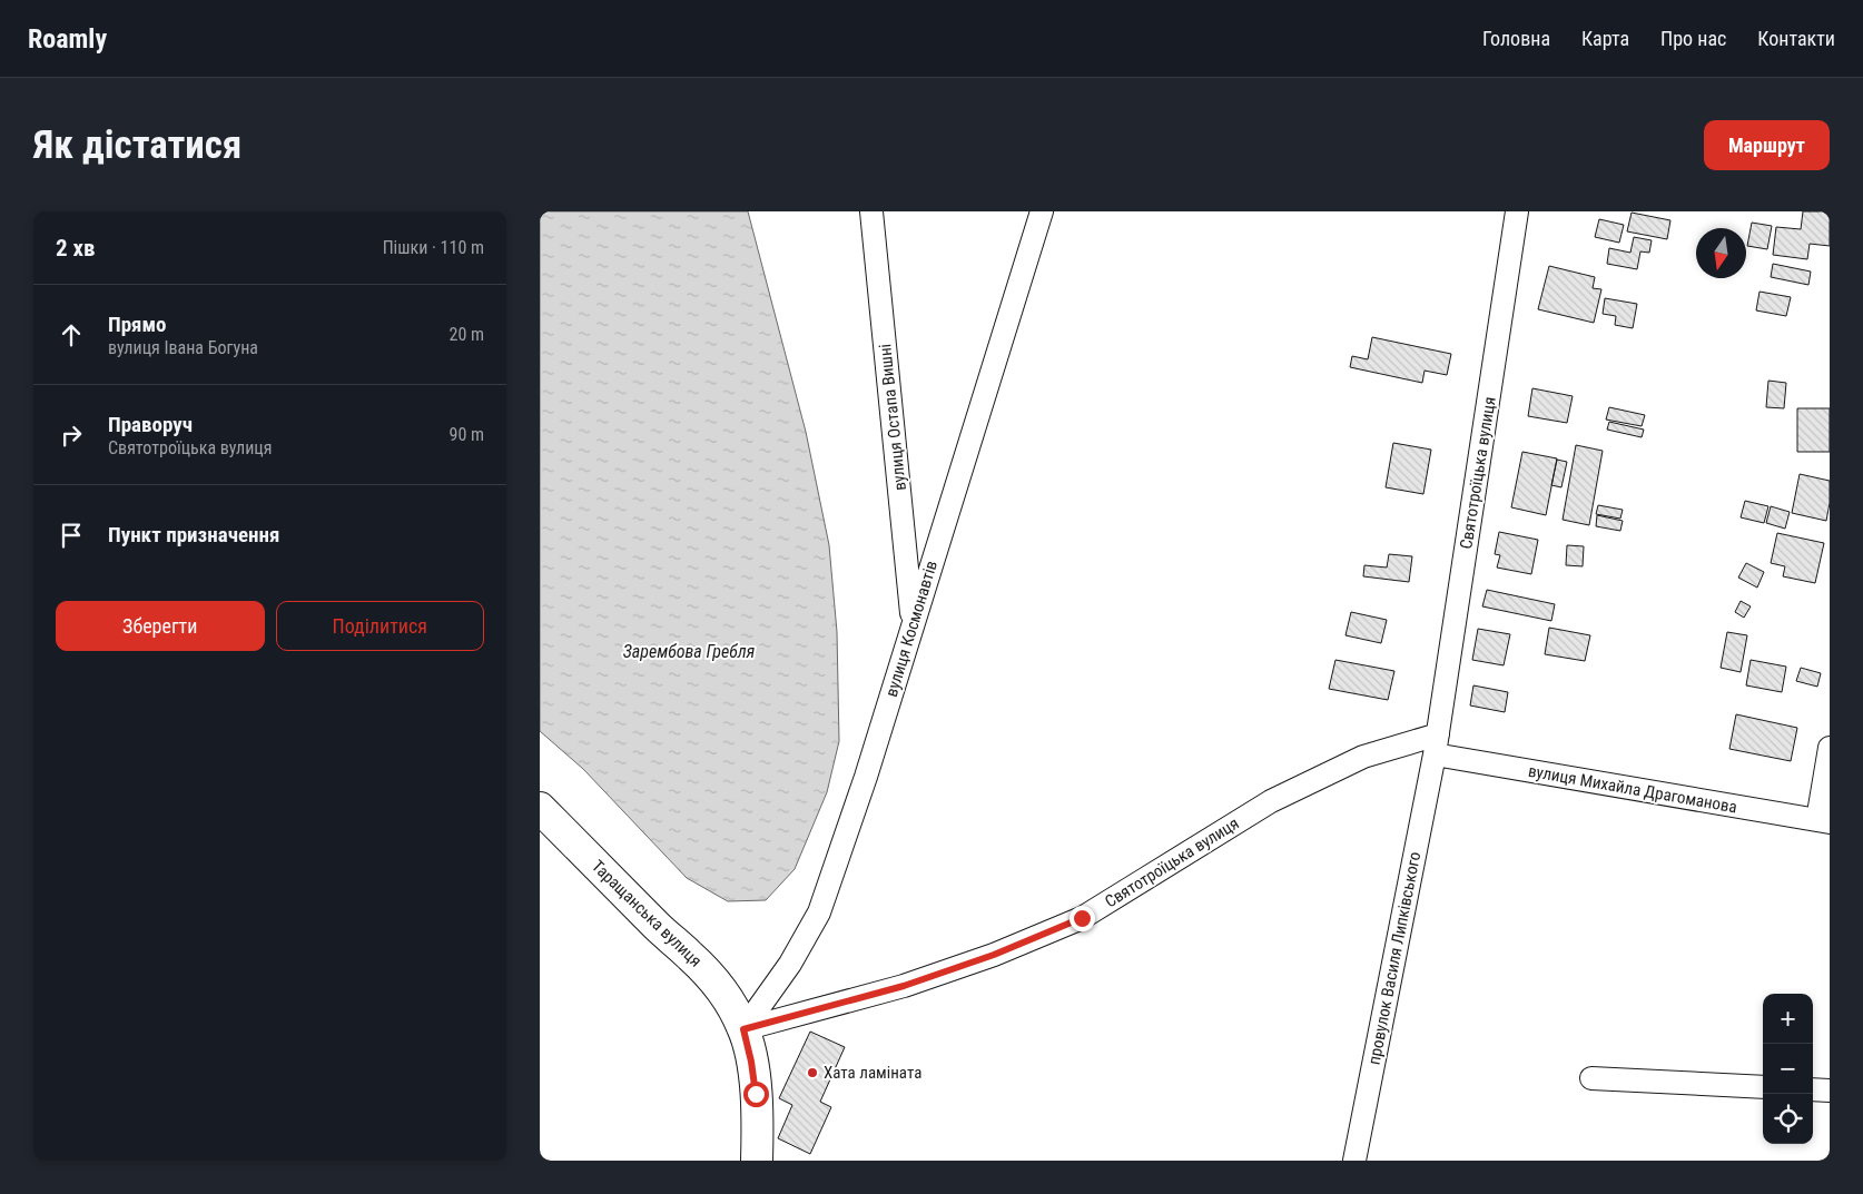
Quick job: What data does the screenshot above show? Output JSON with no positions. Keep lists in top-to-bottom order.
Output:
{
  "streets": {
    "main road": ["Таращанська вулиця"],
    "street": [
      "вулиця Остапа Вишні",
      "Святотроїцька вулиця",
      "вулиця Космонавтів",
      "вулиця Михайла Драгоманова",
      "провулок Василя Липківського"
    ]
  },
  "crossings": [
    ["вулиця Остапа Вишні", "вулиця Космонавтів"],
    ["Святотроїцька вулиця", "вулиця Космонавтів"],
    ["Святотроїцька вулиця", "вулиця Михайла Драгоманова"],
    ["Святотроїцька вулиця", "Таращанська вулиця"],
    ["Святотроїцька вулиця", "провулок Василя Липківського"],
    ["вулиця Космонавтів", "Таращанська вулиця"],
    ["вулиця Михайла Драгоманова", "провулок Василя Липківського"]
  ],
  "water": ["Зарембова Гребля"],
  "places": ["Хата ламіната"],
  "north": "bottom",
  "page": {
    "header": "Roamly",
    "nav": [
      "Головна",
      "Карта",
      "Про нас",
      "Контакти"
    ],
    "buttons": [
      "Маршрут",
      ["Зберегти", "Поділитися"]
    ],
    "title": "Як дістатися",
    "heading": ["2 хв", "Пішки · 110 m"],
    "list": [
      ["Прямо", "вулиця Івана Богуна", "20 m"],
      ["Праворуч", "Святотроїцька вулиця", "90 m"],
      "Пункт призначення"
    ],
    "map_buttons": ["+", "−"]
  }
}
